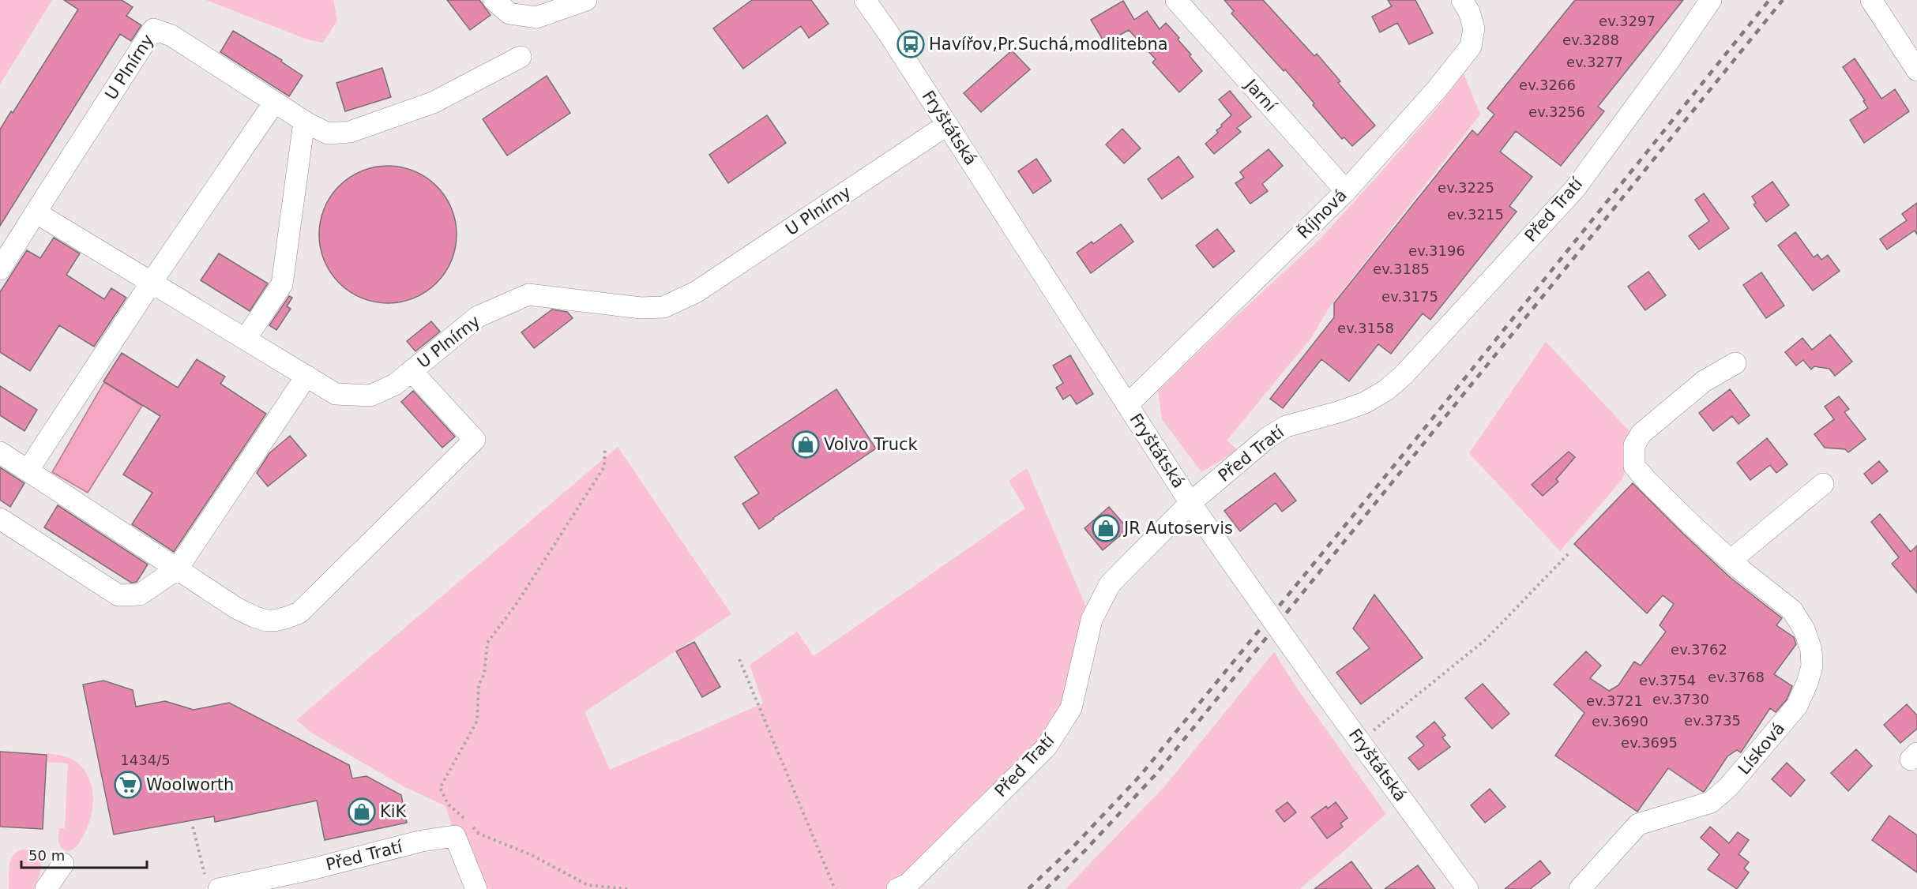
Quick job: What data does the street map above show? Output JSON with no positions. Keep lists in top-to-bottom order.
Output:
{
  "streets": {
    "street": [
      "U Plnírny",
      "Jarní",
      "Fryštátská",
      "Před Tratí",
      "Říjnová",
      "Lísková"
    ]
  },
  "crossings": [
    ["U Plnírny", "Fryštátská"],
    ["Jarní", "Říjnová"],
    ["Fryštátská", "Před Tratí"],
    ["Fryštátská", "Říjnová"]
  ],
  "places": {
    "bus stop": ["Havířov,Pr.Suchá,modlitebna"],
    "shop": ["Volvo Truck", "JR Autoservis", "KiK"],
    "supermarket": ["Woolworth"]
  },
  "house_numbers": [
    "ev.3297",
    "ev.3288",
    "ev.3277",
    "ev.3266",
    "ev.3256",
    "ev.3225",
    "ev.3215",
    "ev.3196",
    "ev.3185",
    "ev.3175",
    "ev.3158",
    "ev.3762",
    "ev.3768",
    "ev.3754",
    "ev.3730",
    "ev.3721",
    "ev.3735",
    "ev.3690",
    "ev.3695",
    "1434/5"
  ],
  "scale_bar": "50 m"
}
